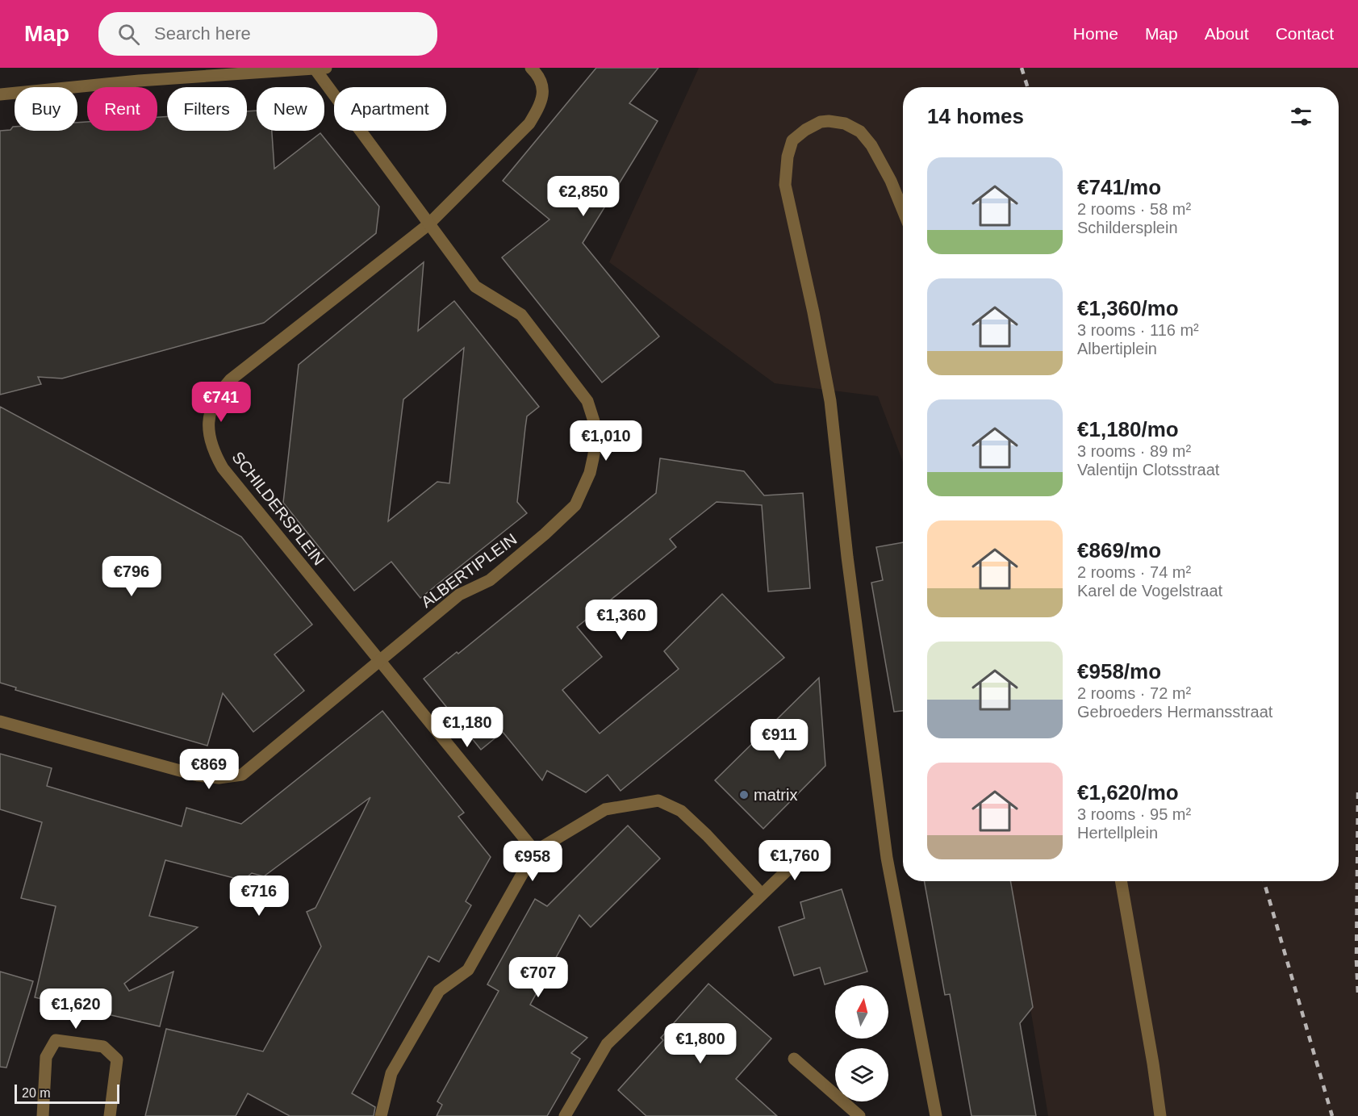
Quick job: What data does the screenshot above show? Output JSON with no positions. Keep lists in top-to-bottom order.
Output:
{
  "streets": {
    "street": ["SCHILDERSPLEIN", "ALBERTIPLEIN"]
  },
  "crossings": [
    ["SCHILDERSPLEIN", "ALBERTIPLEIN"]
  ],
  "places": ["matrix"],
  "scale_bar": "20 m",
  "north": "top",
  "page": {
    "header": "Map",
    "search": "Search here",
    "nav": [
      "Home",
      "Map",
      "About",
      "Contact"
    ],
    "chip": [
      "Buy",
      "Rent",
      "Filters",
      "New",
      "Apartment"
    ],
    "heading": "14 homes",
    "list": [
      {
        "name": "€741/mo",
        "note": "2 rooms · 58 m² · Schildersplein"
      },
      {
        "name": "€1,360/mo",
        "note": "3 rooms · 116 m² · Albertiplein"
      },
      {
        "name": "€1,180/mo",
        "note": "3 rooms · 89 m² · Valentijn Clotsstraat"
      },
      {
        "name": "€869/mo",
        "note": "2 rooms · 74 m² · Karel de Vogelstraat"
      },
      {
        "name": "€958/mo",
        "note": "2 rooms · 72 m² · Gebroeders Hermansstraat"
      },
      {
        "name": "€1,620/mo",
        "note": "3 rooms · 95 m² · Hertellplein"
      }
    ],
    "price": [
      "€2,850",
      "€741",
      "€1,010",
      "€796",
      "€1,360",
      "€1,180",
      "€911",
      "€869",
      "€1,760",
      "€958",
      "€716",
      "€707",
      "€1,620",
      "€1,800"
    ],
    "scale": "20 m"
  }
}
